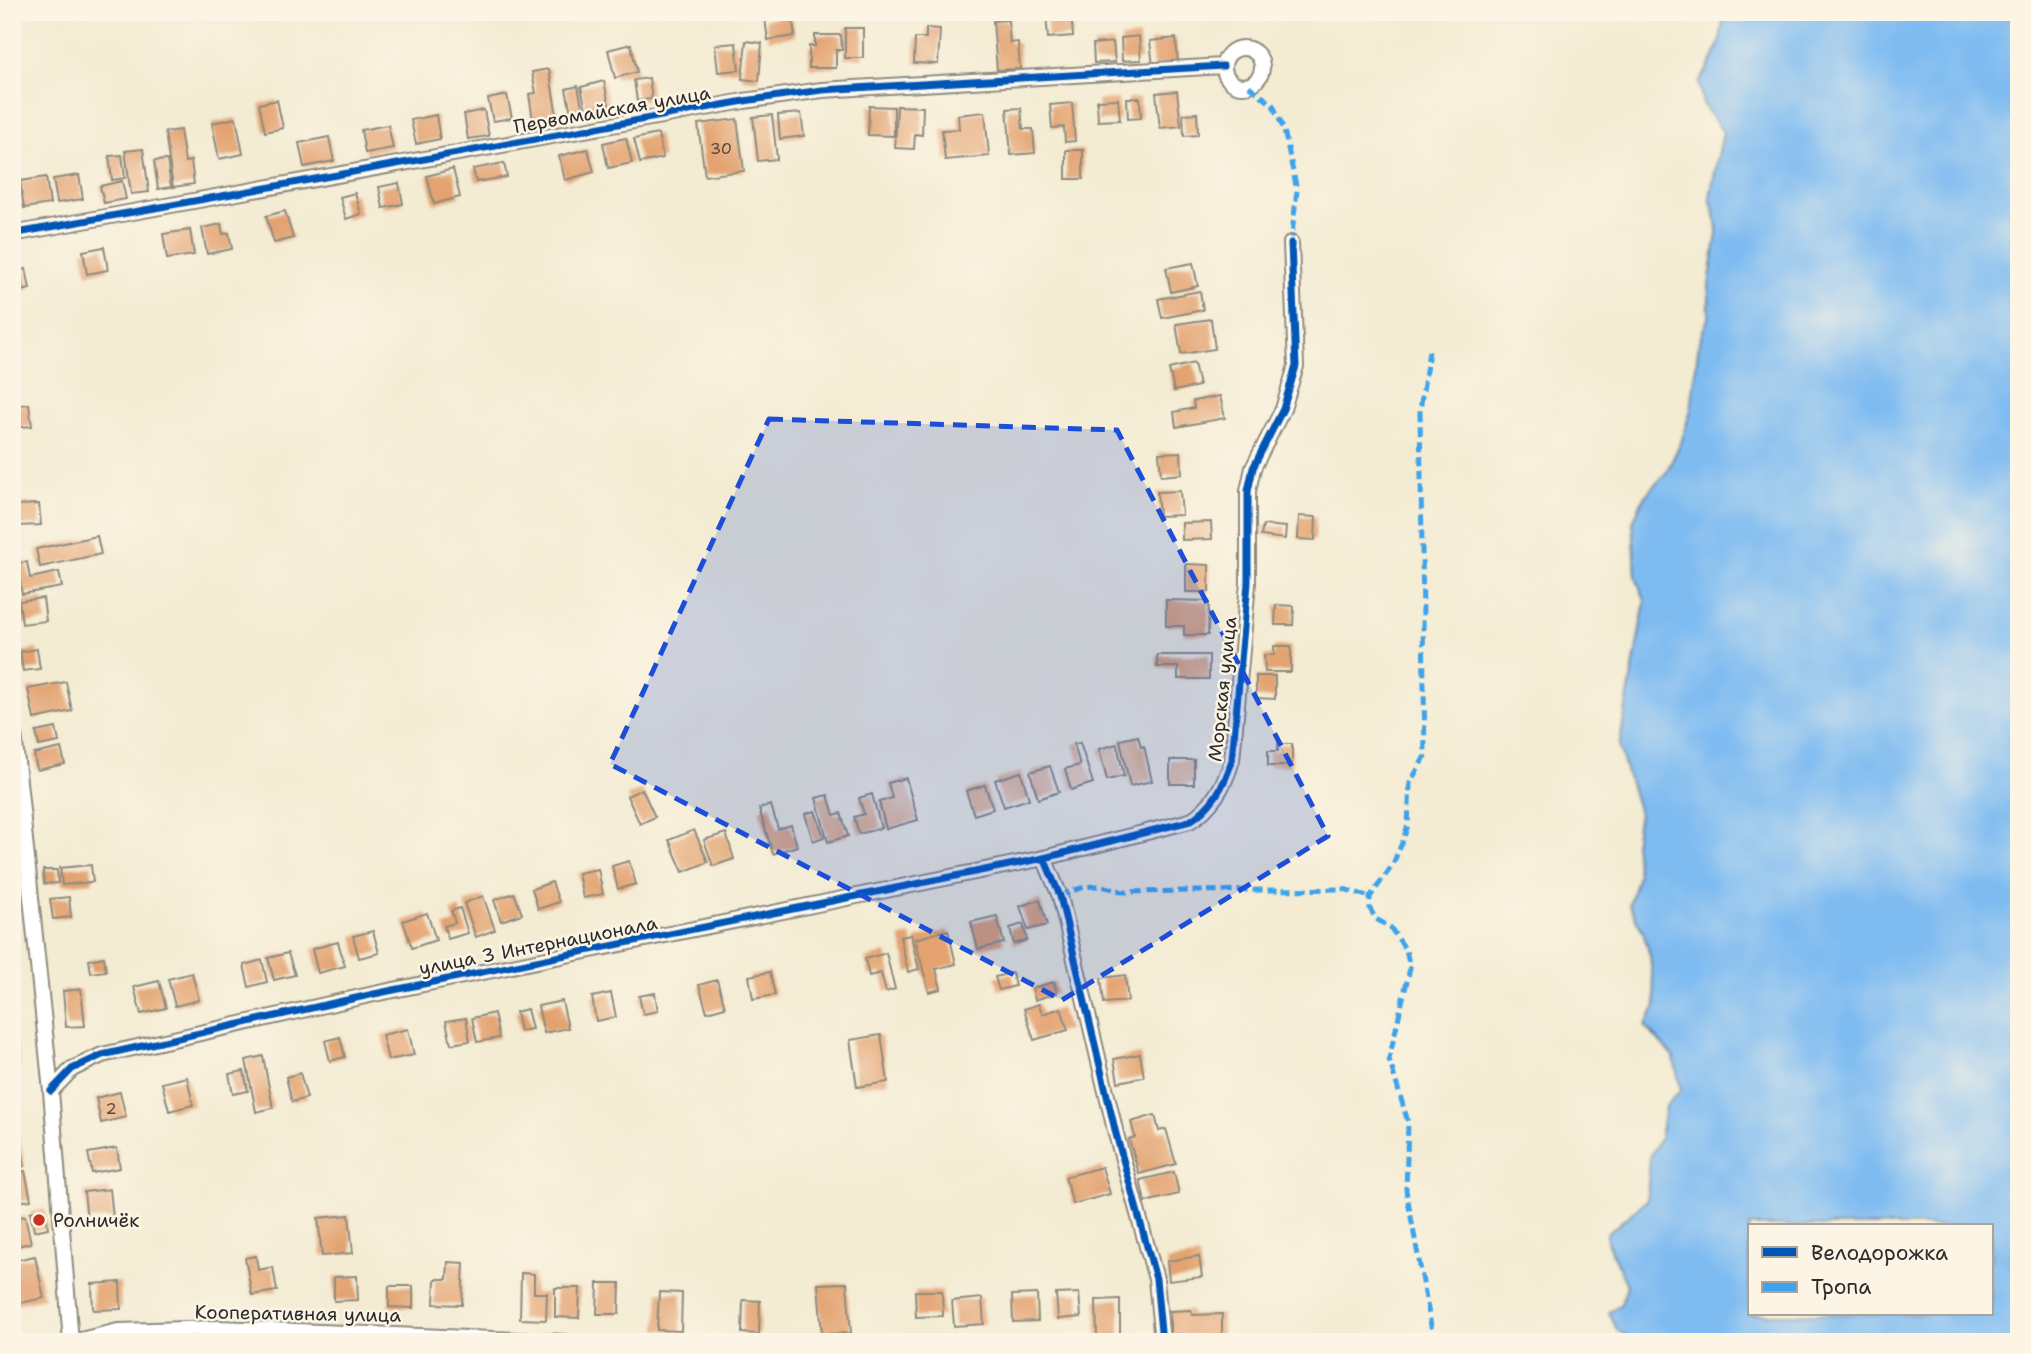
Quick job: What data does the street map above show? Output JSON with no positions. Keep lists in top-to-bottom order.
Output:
{
  "streets": {
    "street": [
      "Первомайская улица",
      "Морская улица",
      "улица 3 Интернационала",
      "Кооперативная улица"
    ]
  },
  "crossings": [
    ["Морская улица", "улица 3 Интернационала"]
  ],
  "places": ["Ролничёк"],
  "house_numbers": ["30", "2"],
  "legend": ["Велодорожка", "Тропа"]
}
